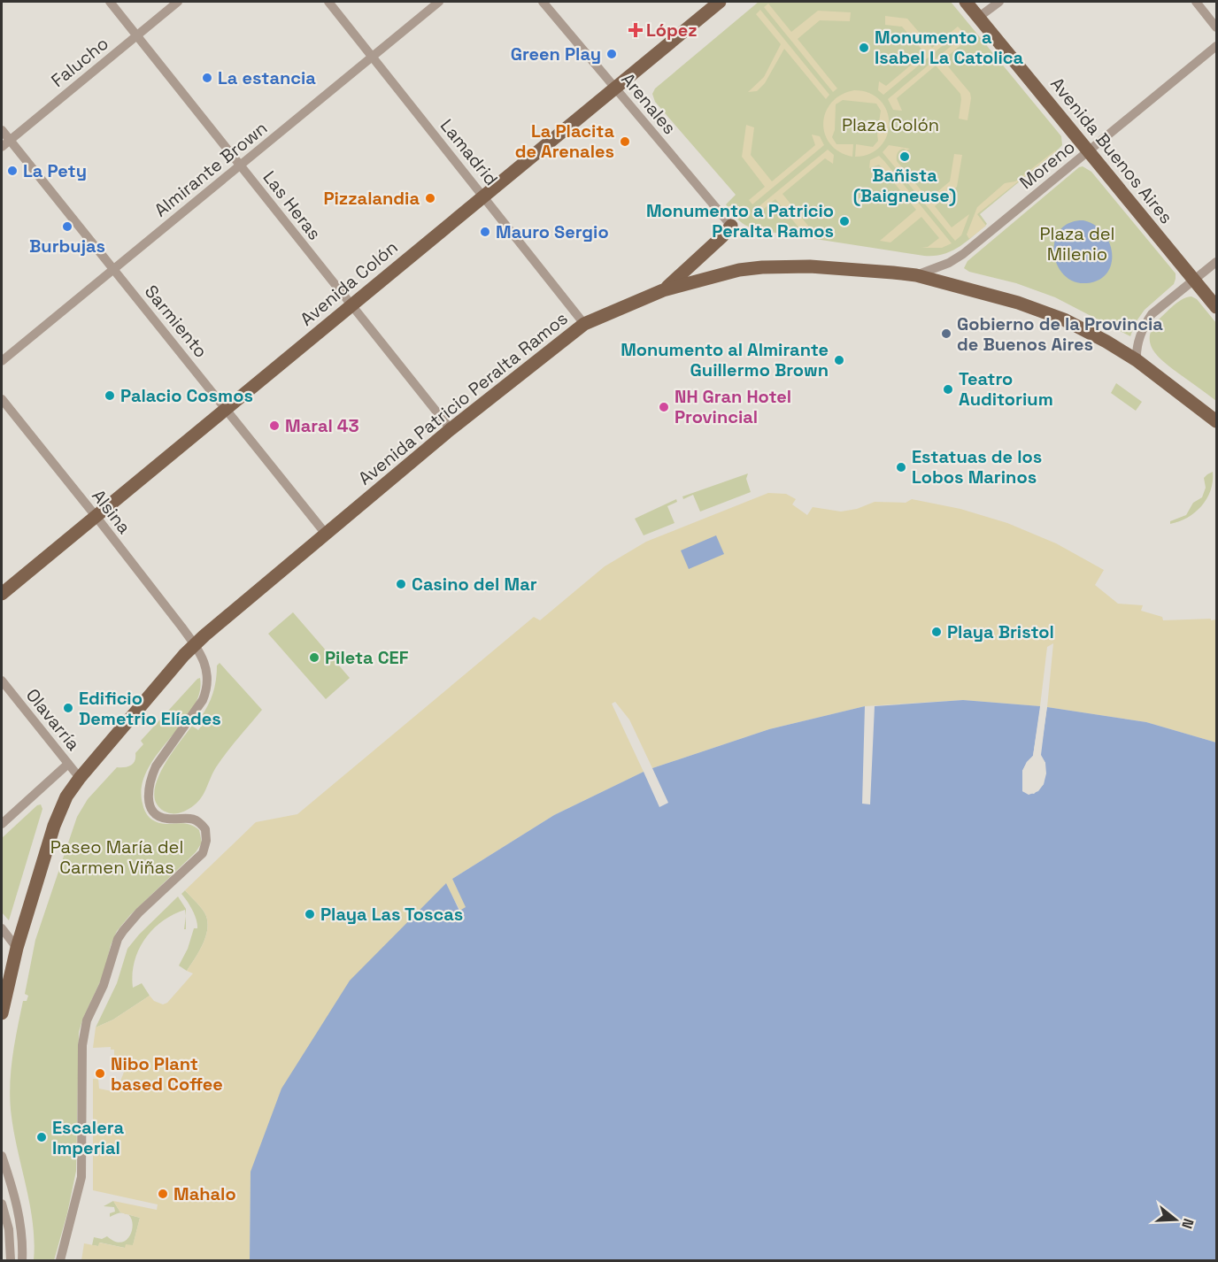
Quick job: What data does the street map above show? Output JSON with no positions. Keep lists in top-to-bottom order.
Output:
{
  "streets": {
    "main road": ["Avenida Buenos Aires", "Avenida Colón", "Avenida Patricio Peralta Ramos"],
    "street": [
      "Falucho",
      "Arenales",
      "Lamadrid",
      "Moreno",
      "Almirante Brown",
      "Las Heras",
      "Sarmiento",
      "Alsina",
      "Olavarría"
    ]
  },
  "crossings": [
    ["Falucho", "Las Heras"],
    ["Falucho", "Sarmiento"],
    ["Arenales", "Avenida Colón"],
    ["Avenida Buenos Aires", "Moreno"],
    ["Lamadrid", "Almirante Brown"],
    ["Lamadrid", "Avenida Colón"],
    ["Lamadrid", "Avenida Patricio Peralta Ramos"],
    ["Moreno", "Avenida Patricio Peralta Ramos"],
    ["Almirante Brown", "Las Heras"],
    ["Almirante Brown", "Sarmiento"],
    ["Las Heras", "Avenida Colón"],
    ["Las Heras", "Avenida Patricio Peralta Ramos"],
    ["Avenida Colón", "Sarmiento"],
    ["Avenida Colón", "Alsina"],
    ["Sarmiento", "Avenida Patricio Peralta Ramos"],
    ["Avenida Patricio Peralta Ramos", "Alsina"],
    ["Avenida Patricio Peralta Ramos", "Olavarría"]
  ],
  "parks": ["Plaza Colón", "Plaza del Milenio", "Paseo María del Carmen Viñas"],
  "places": {
    "health": ["López"],
    "other": [
      "Monumento a Isabel La Catolica",
      "Green Play",
      "La estancia",
      "La Placita de Arenales",
      "Bañista (Baigneuse)",
      "La Pety",
      "Pizzalandia",
      "Monumento a Patricio Peralta Ramos",
      "Burbujas",
      "Mauro Sergio",
      "Gobierno de la Provincia de Buenos Aires",
      "Monumento al Almirante Guillermo Brown",
      "Teatro Auditorium",
      "Palacio Cosmos",
      "NH Gran Hotel Provincial",
      "Maral 43",
      "Estatuas de los Lobos Marinos",
      "Casino del Mar",
      "Playa Bristol",
      "Pileta CEF",
      "Edificio Demetrio Elíades",
      "Playa Las Toscas",
      "Nibo Plant based Coffee",
      "Escalera Imperial",
      "Mahalo"
    ]
  },
  "north": "right"
}
